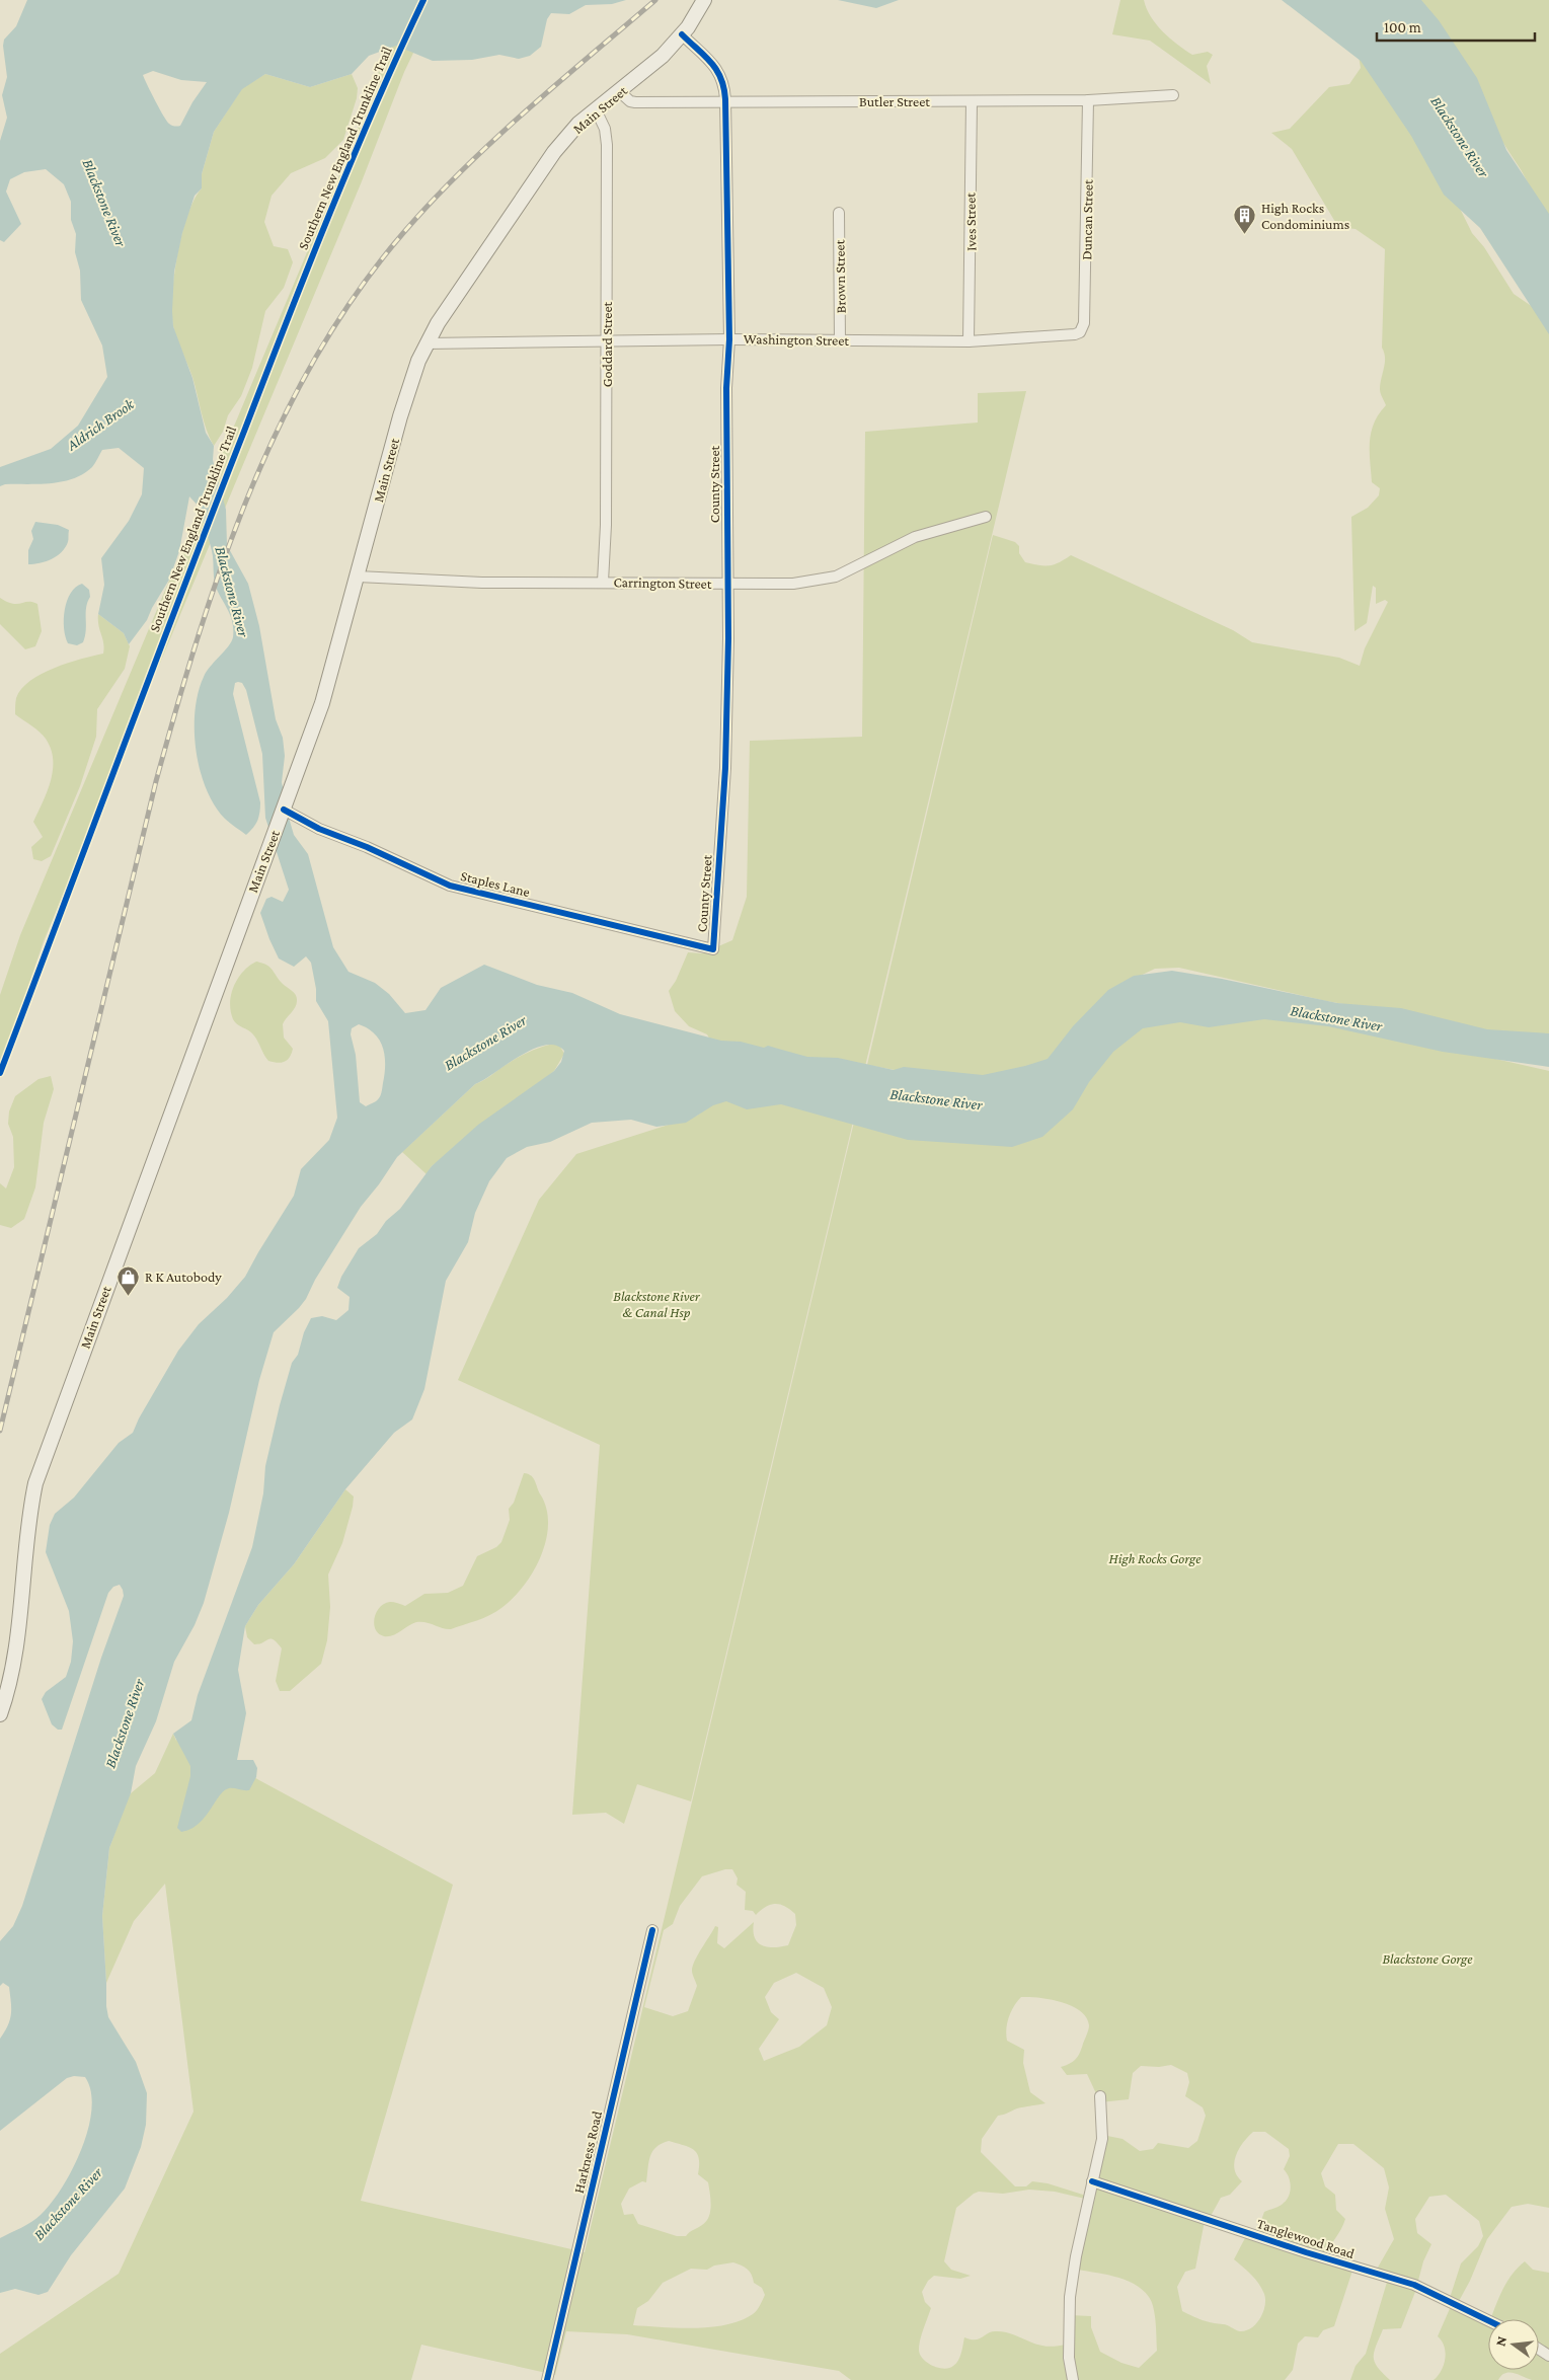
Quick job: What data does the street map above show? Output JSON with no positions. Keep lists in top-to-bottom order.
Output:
{
  "streets": {
    "main road": ["Main Street"],
    "street": [
      "Butler Street",
      "Duncan Street",
      "Ives Street",
      "Brown Street",
      "Washington Street",
      "Goddard Street",
      "County Street",
      "Carrington Street",
      "Staples Lane",
      "Harkness Road",
      "Tanglewood Road"
    ],
    "cycle path": ["Southern New England Trunkline Trail"]
  },
  "crossings": [
    ["Butler Street", "Main Street"],
    ["Butler Street", "Duncan Street"],
    ["Butler Street", "Ives Street"],
    ["Butler Street", "County Street"],
    ["Main Street", "Washington Street"],
    ["Main Street", "Goddard Street"],
    ["Main Street", "County Street"],
    ["Main Street", "Carrington Street"],
    ["Main Street", "Staples Lane"],
    ["Duncan Street", "Washington Street"],
    ["Ives Street", "Washington Street"],
    ["Brown Street", "Washington Street"],
    ["Washington Street", "Goddard Street"],
    ["Washington Street", "County Street"],
    ["Goddard Street", "Carrington Street"],
    ["County Street", "Carrington Street"],
    ["County Street", "Staples Lane"]
  ],
  "water": ["Blackstone River", "Aldrich Brook"],
  "parks": ["Blackstone River & Canal Hsp", "High Rocks Gorge", "Blackstone Gorge"],
  "places": {
    "building": ["High Rocks Condominiums"],
    "shop": ["R K Autobody"]
  },
  "scale_bar": "100 m",
  "north": "left"
}
